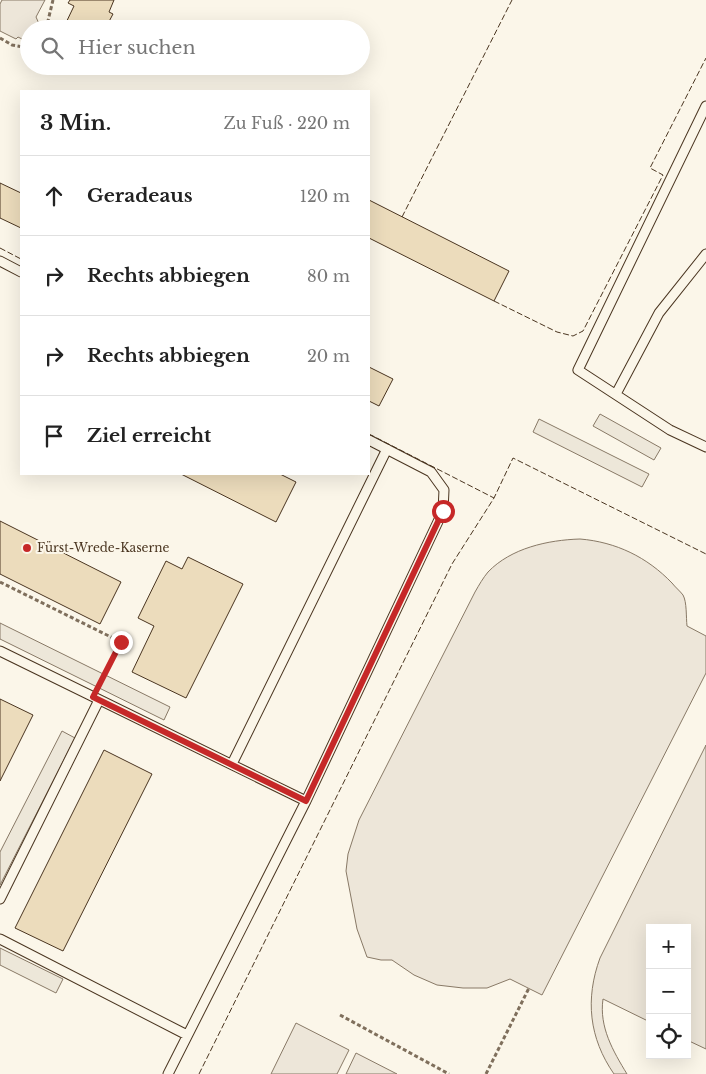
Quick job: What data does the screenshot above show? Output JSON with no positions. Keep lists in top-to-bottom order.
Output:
{
  "places": ["Fürst-Wrede-Kaserne"],
  "page": {
    "search": "Hier suchen",
    "heading": ["3 Min.", "Zu Fuß · 220 m"],
    "list": [
      ["Geradeaus", "120 m"],
      ["Rechts abbiegen", "80 m"],
      ["Rechts abbiegen", "20 m"],
      "Ziel erreicht"
    ],
    "map_buttons": ["+", "−"]
  }
}
